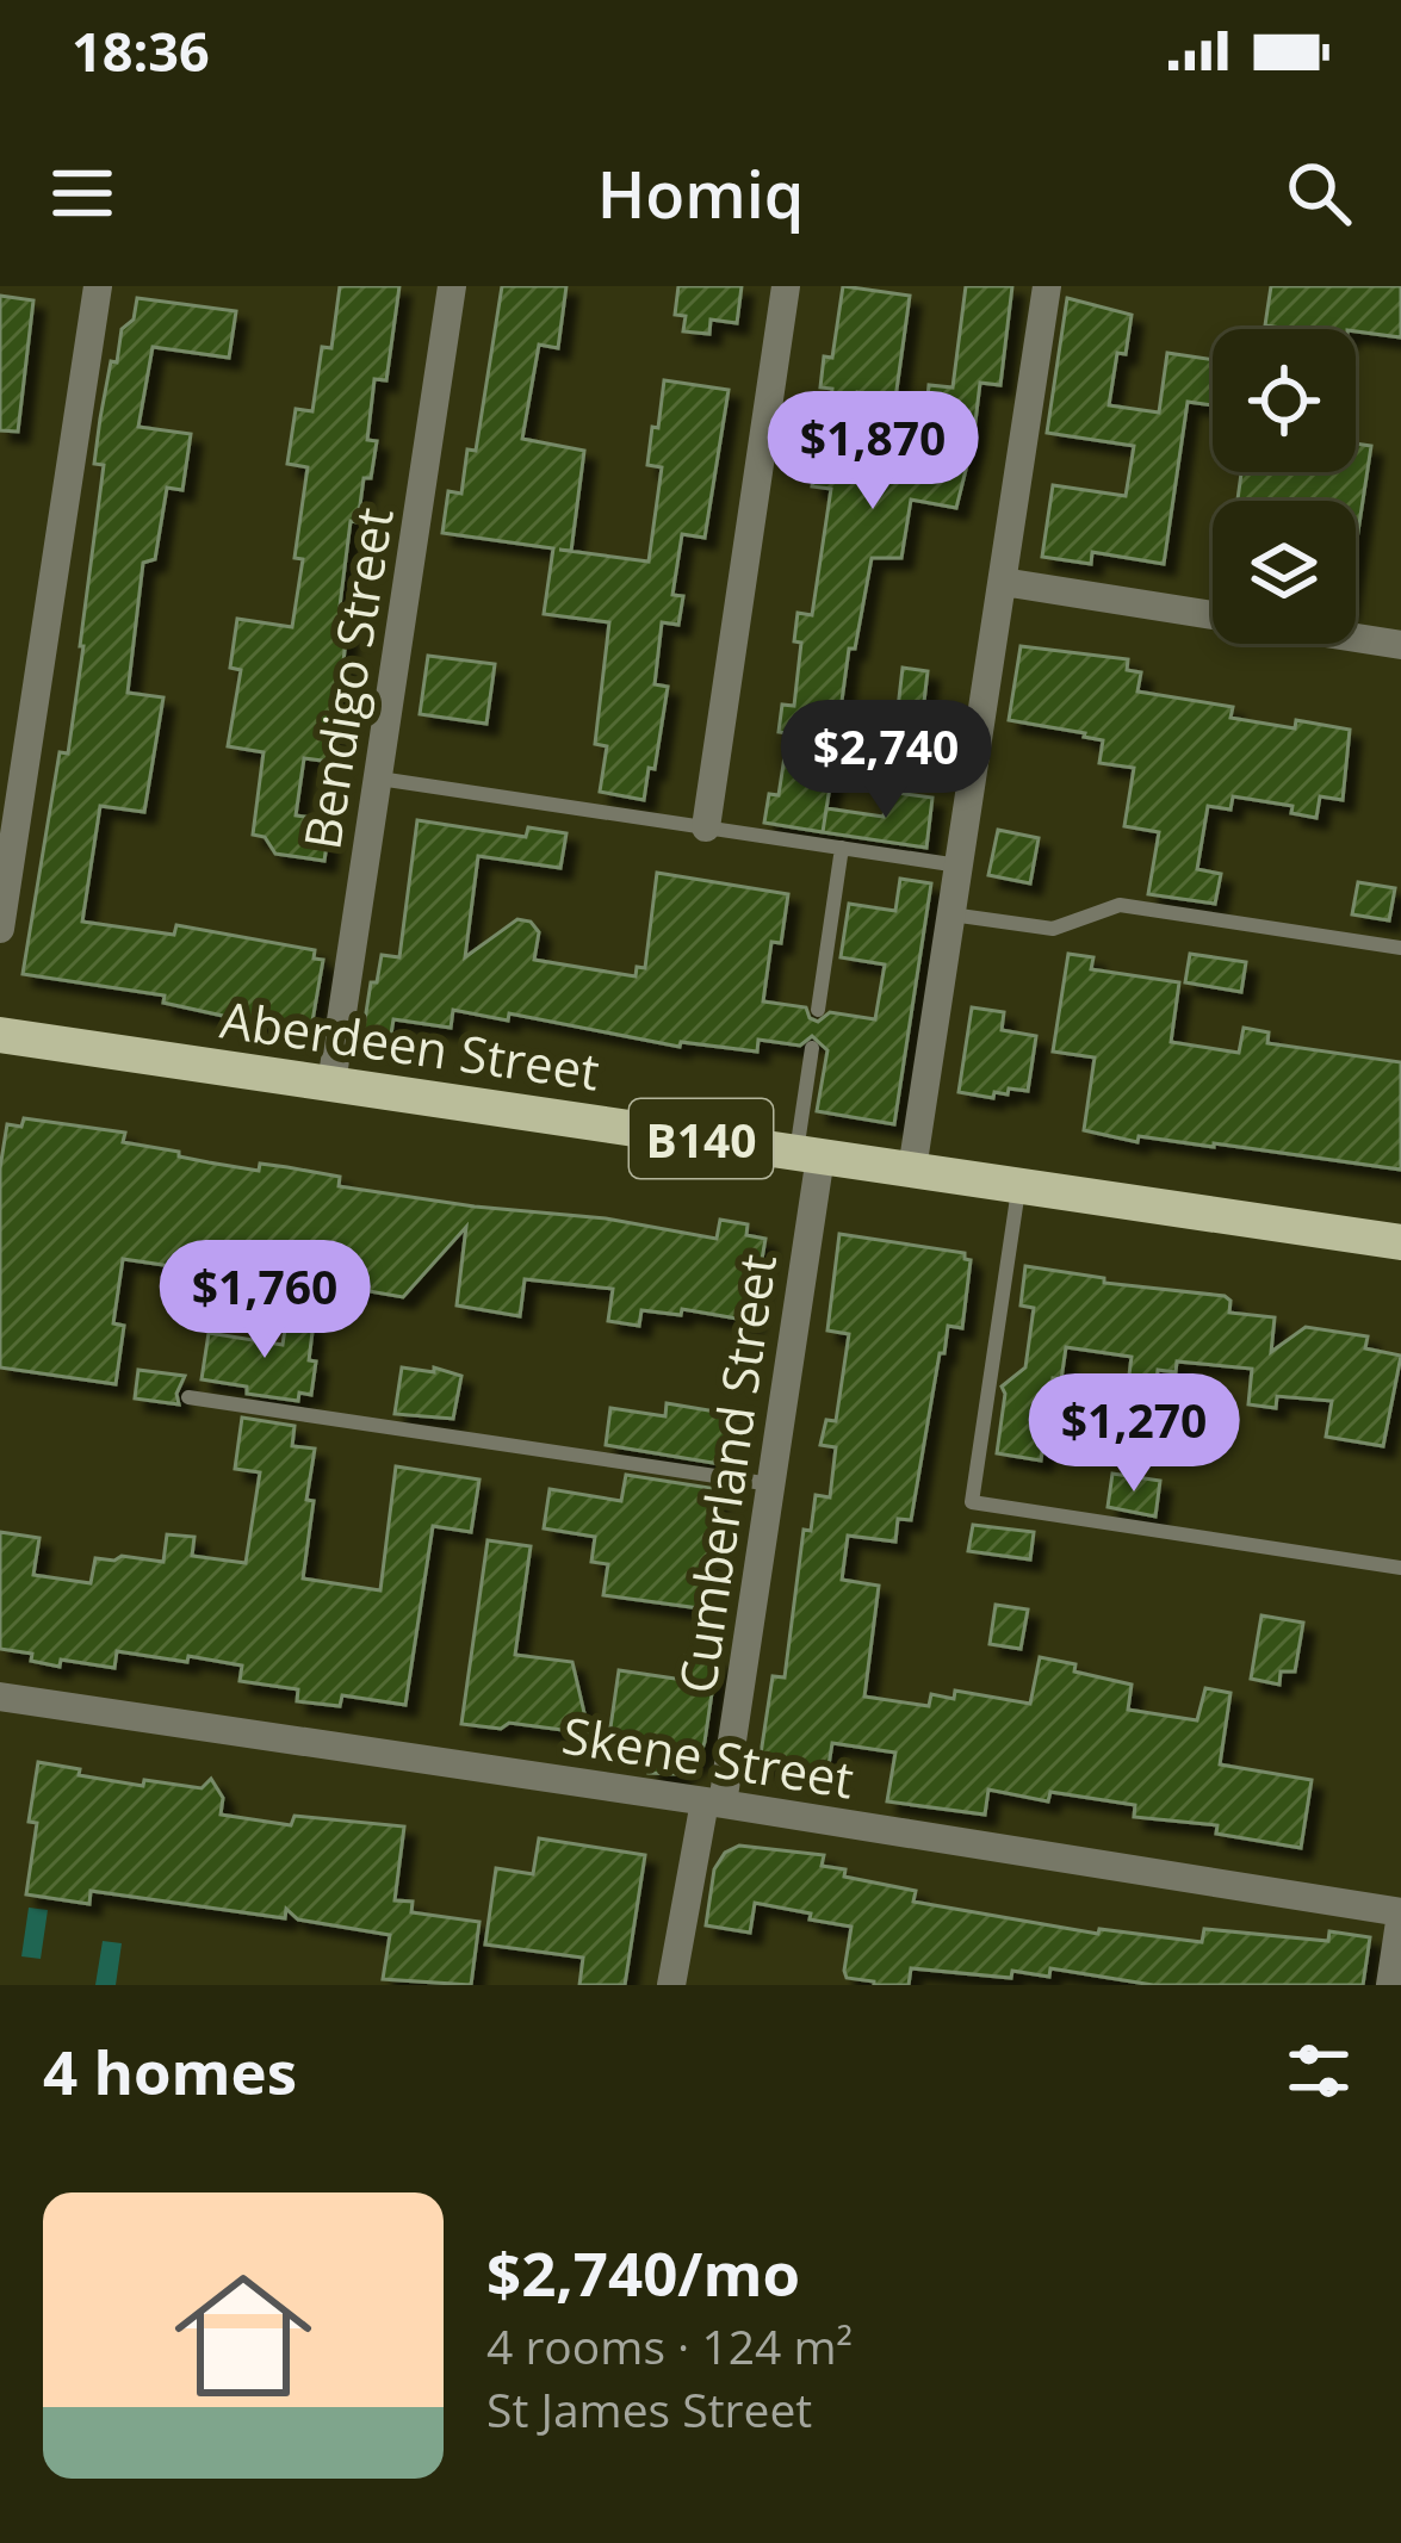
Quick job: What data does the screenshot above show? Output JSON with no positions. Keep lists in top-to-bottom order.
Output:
{
  "streets": {
    "main road": ["Aberdeen Street", "B140"],
    "street": ["Bendigo Street", "Cumberland Street", "Skene Street"]
  },
  "crossings": [
    ["Bendigo Street", "Aberdeen Street"],
    ["Aberdeen Street", "Cumberland Street"],
    ["Cumberland Street", "Skene Street"]
  ],
  "page": {
    "status": "18:36",
    "header": "Homiq",
    "price": [
      "$1,870",
      "$2,740",
      "$1,760",
      "$1,270"
    ],
    "heading": "4 homes",
    "list": [
      {
        "name": "$2,740/mo",
        "note": "4 rooms · 124 m² · St James Street"
      }
    ]
  }
}
